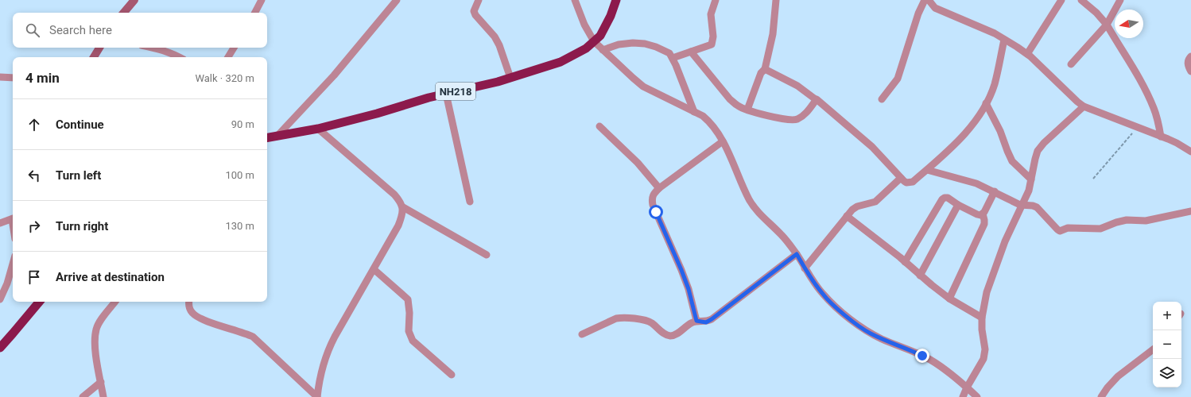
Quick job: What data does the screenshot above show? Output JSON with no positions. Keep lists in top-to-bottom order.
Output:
{
  "streets": {
    "highway": ["NH218"]
  },
  "north": "left",
  "page": {
    "search": "Search here",
    "heading": ["4 min", "Walk · 320 m"],
    "list": [
      ["Continue", "90 m"],
      ["Turn left", "100 m"],
      ["Turn right", "130 m"],
      "Arrive at destination"
    ],
    "map_buttons": ["+", "−"]
  }
}
